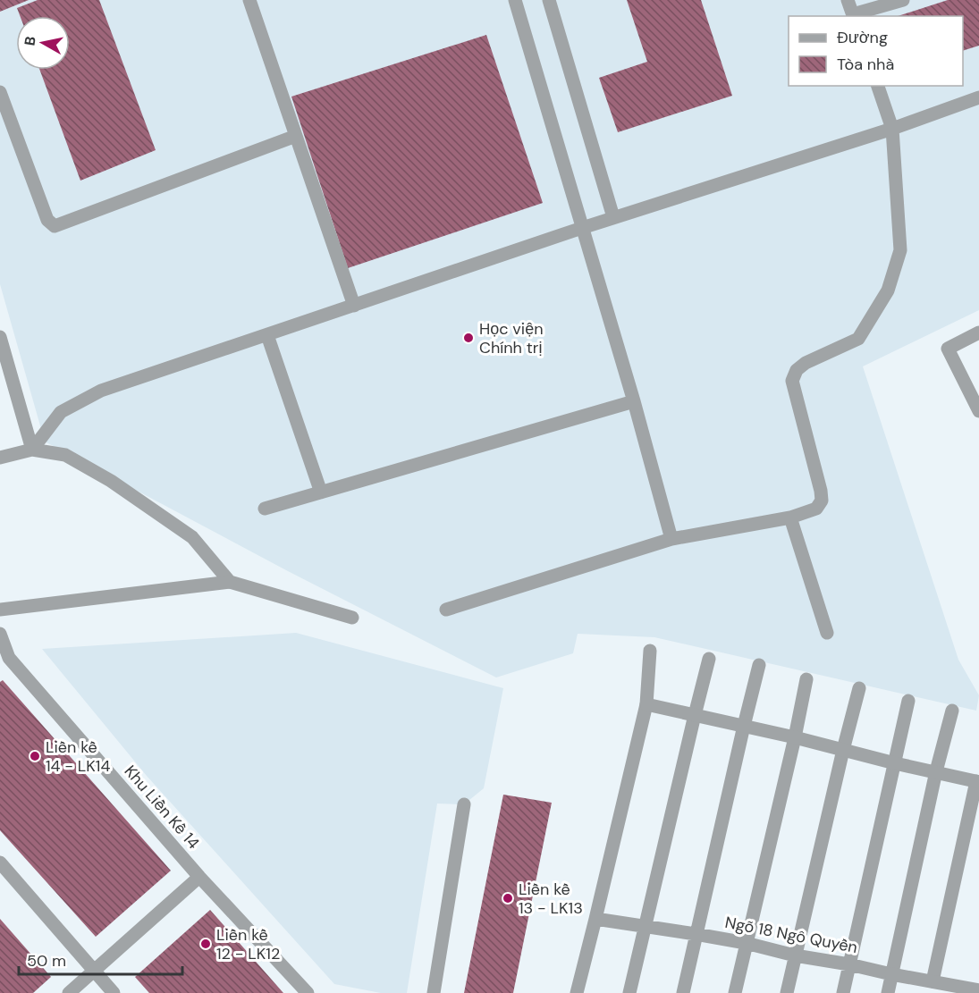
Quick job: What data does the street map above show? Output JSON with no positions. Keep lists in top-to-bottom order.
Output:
{
  "streets": {
    "street": ["Khu Liền Kề 14", "Ngõ 18 Ngô Quyền"]
  },
  "places": [
    "Học viện Chính trị",
    "Liền kề 14 - LK14",
    "Liền kề 13 - LK13",
    "Liền kề 12 - LK12"
  ],
  "legend": ["Đường", "Tòa nhà"],
  "scale_bar": "50 m",
  "north": "left"
}
